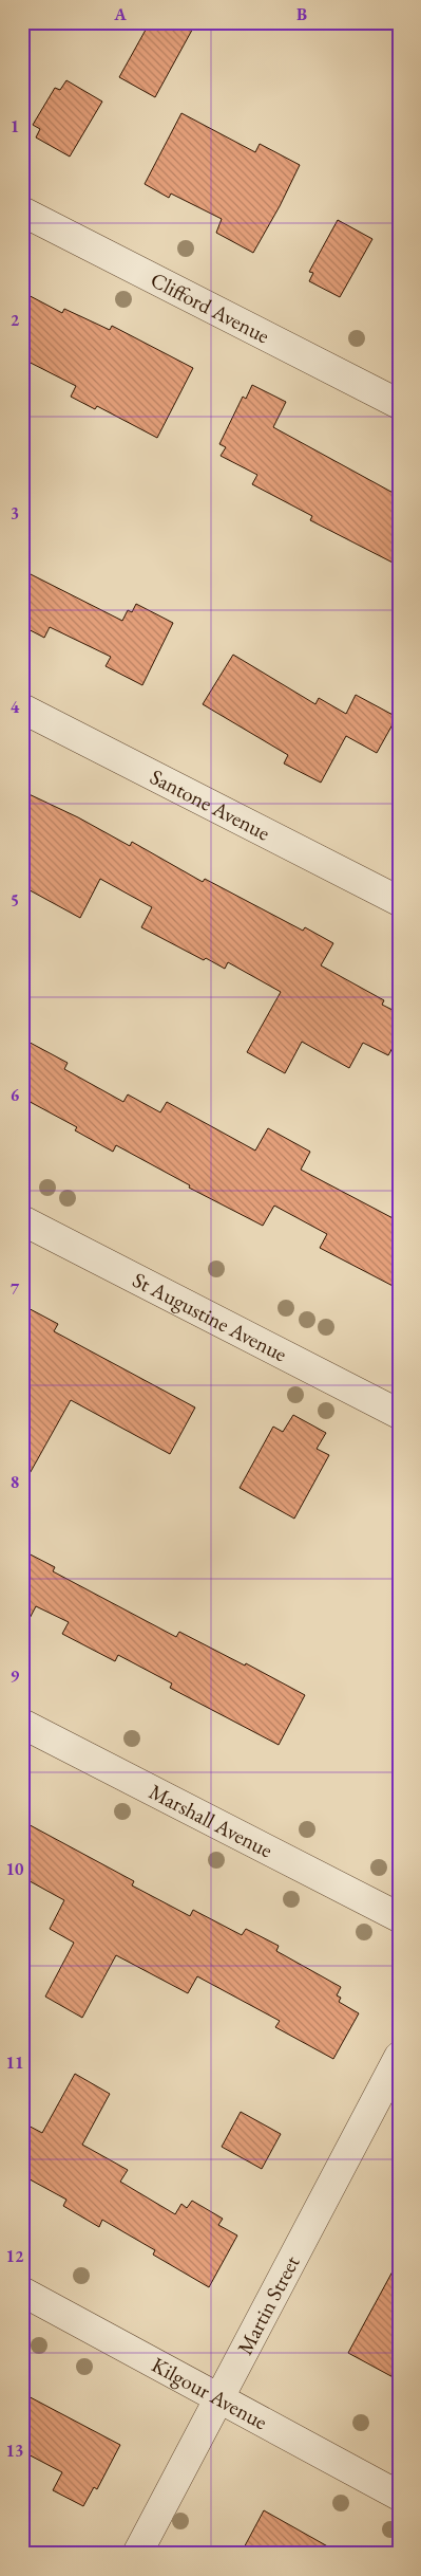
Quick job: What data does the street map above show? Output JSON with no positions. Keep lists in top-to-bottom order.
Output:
{
  "streets": {
    "street": [
      "Clifford Avenue",
      "Santone Avenue",
      "St Augustine Avenue",
      "Marshall Avenue",
      "Martin Street",
      "Kilgour Avenue"
    ]
  },
  "crossings": [
    ["Martin Street", "Kilgour Avenue"]
  ],
  "grid": {
    "columns": ["A", "B"],
    "rows": [
      "1",
      "2",
      "3",
      "4",
      "5",
      "6",
      "7",
      "8",
      "9",
      "10",
      "11",
      "12",
      "13"
    ]
  }
}
